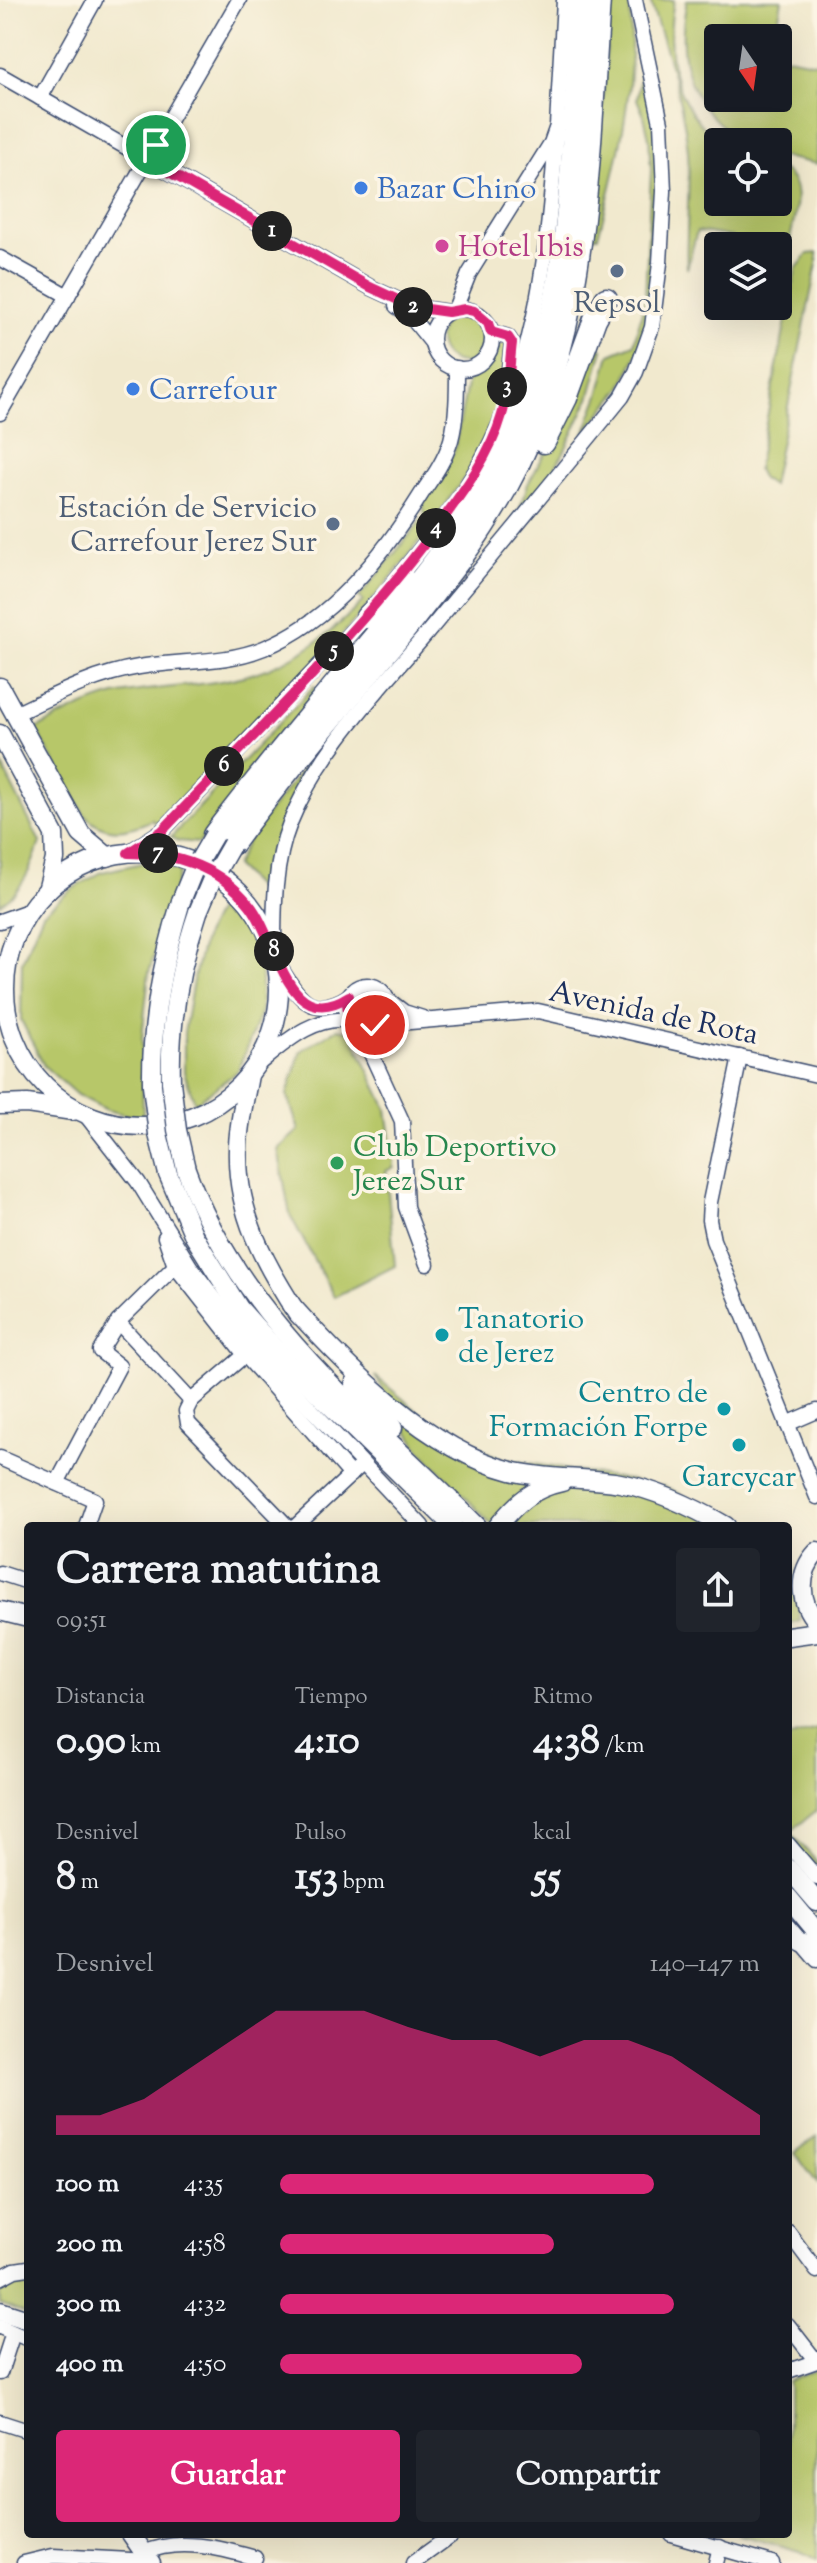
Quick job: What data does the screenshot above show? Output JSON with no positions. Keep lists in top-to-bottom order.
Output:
{
  "streets": {
    "street": ["Avenida de Rota"]
  },
  "places": [
    "Bazar Chino",
    "Hotel Ibis",
    "Repsol",
    "Carrefour",
    "Estación de Servicio Carrefour Jerez Sur",
    "Club Deportivo Jerez Sur",
    "Tanatorio de Jerez",
    "Centro de Formación Forpe",
    "Garcycar"
  ],
  "north": "bottom",
  "page": {
    "pins": [
      "1",
      "2",
      "3",
      "4",
      "5",
      "6",
      "7",
      "8"
    ],
    "heading": ["Carrera matutina", "09:51"],
    "stats": [
      ["Distancia", "0.90 km"],
      ["Tiempo", "4:10"],
      ["Ritmo", "4:38 /km"],
      ["Desnivel", "8 m"],
      ["Pulso", "153 bpm"],
      ["kcal", "55"]
    ],
    "chart": ["Desnivel", "140–147 m"],
    "list": [
      {
        "name": "100 m",
        "note": "4:35"
      },
      {
        "name": "200 m",
        "note": "4:58"
      },
      {
        "name": "300 m",
        "note": "4:32"
      },
      {
        "name": "400 m",
        "note": "4:50"
      }
    ],
    "buttons": ["Guardar", "Compartir"]
  }
}
